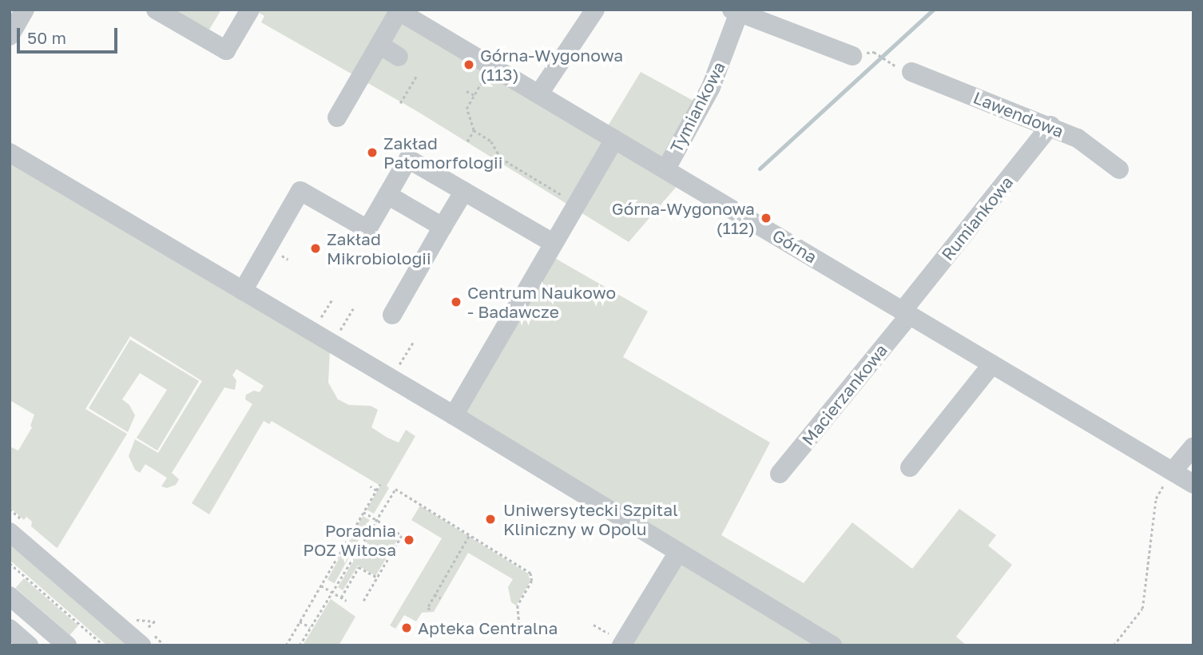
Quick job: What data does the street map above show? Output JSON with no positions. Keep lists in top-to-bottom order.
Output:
{
  "streets": {
    "street": [
      "Tymiankowa",
      "Lawendowa",
      "Rumiankowa",
      "Górna",
      "Macierzankowa"
    ]
  },
  "crossings": [
    ["Tymiankowa", "Górna"],
    ["Lawendowa", "Rumiankowa"],
    ["Rumiankowa", "Górna"],
    ["Rumiankowa", "Macierzankowa"],
    ["Górna", "Macierzankowa"]
  ],
  "places": [
    "Górna-Wygonowa (113)",
    "Zakład Patomorfologii",
    "Górna-Wygonowa (112)",
    "Zakład Mikrobiologii",
    "Centrum Naukowo - Badawcze",
    "Uniwersytecki Szpital Kliniczny w Opolu",
    "Poradnia POZ Witosa",
    "Apteka Centralna"
  ],
  "scale_bar": "50 m"
}
